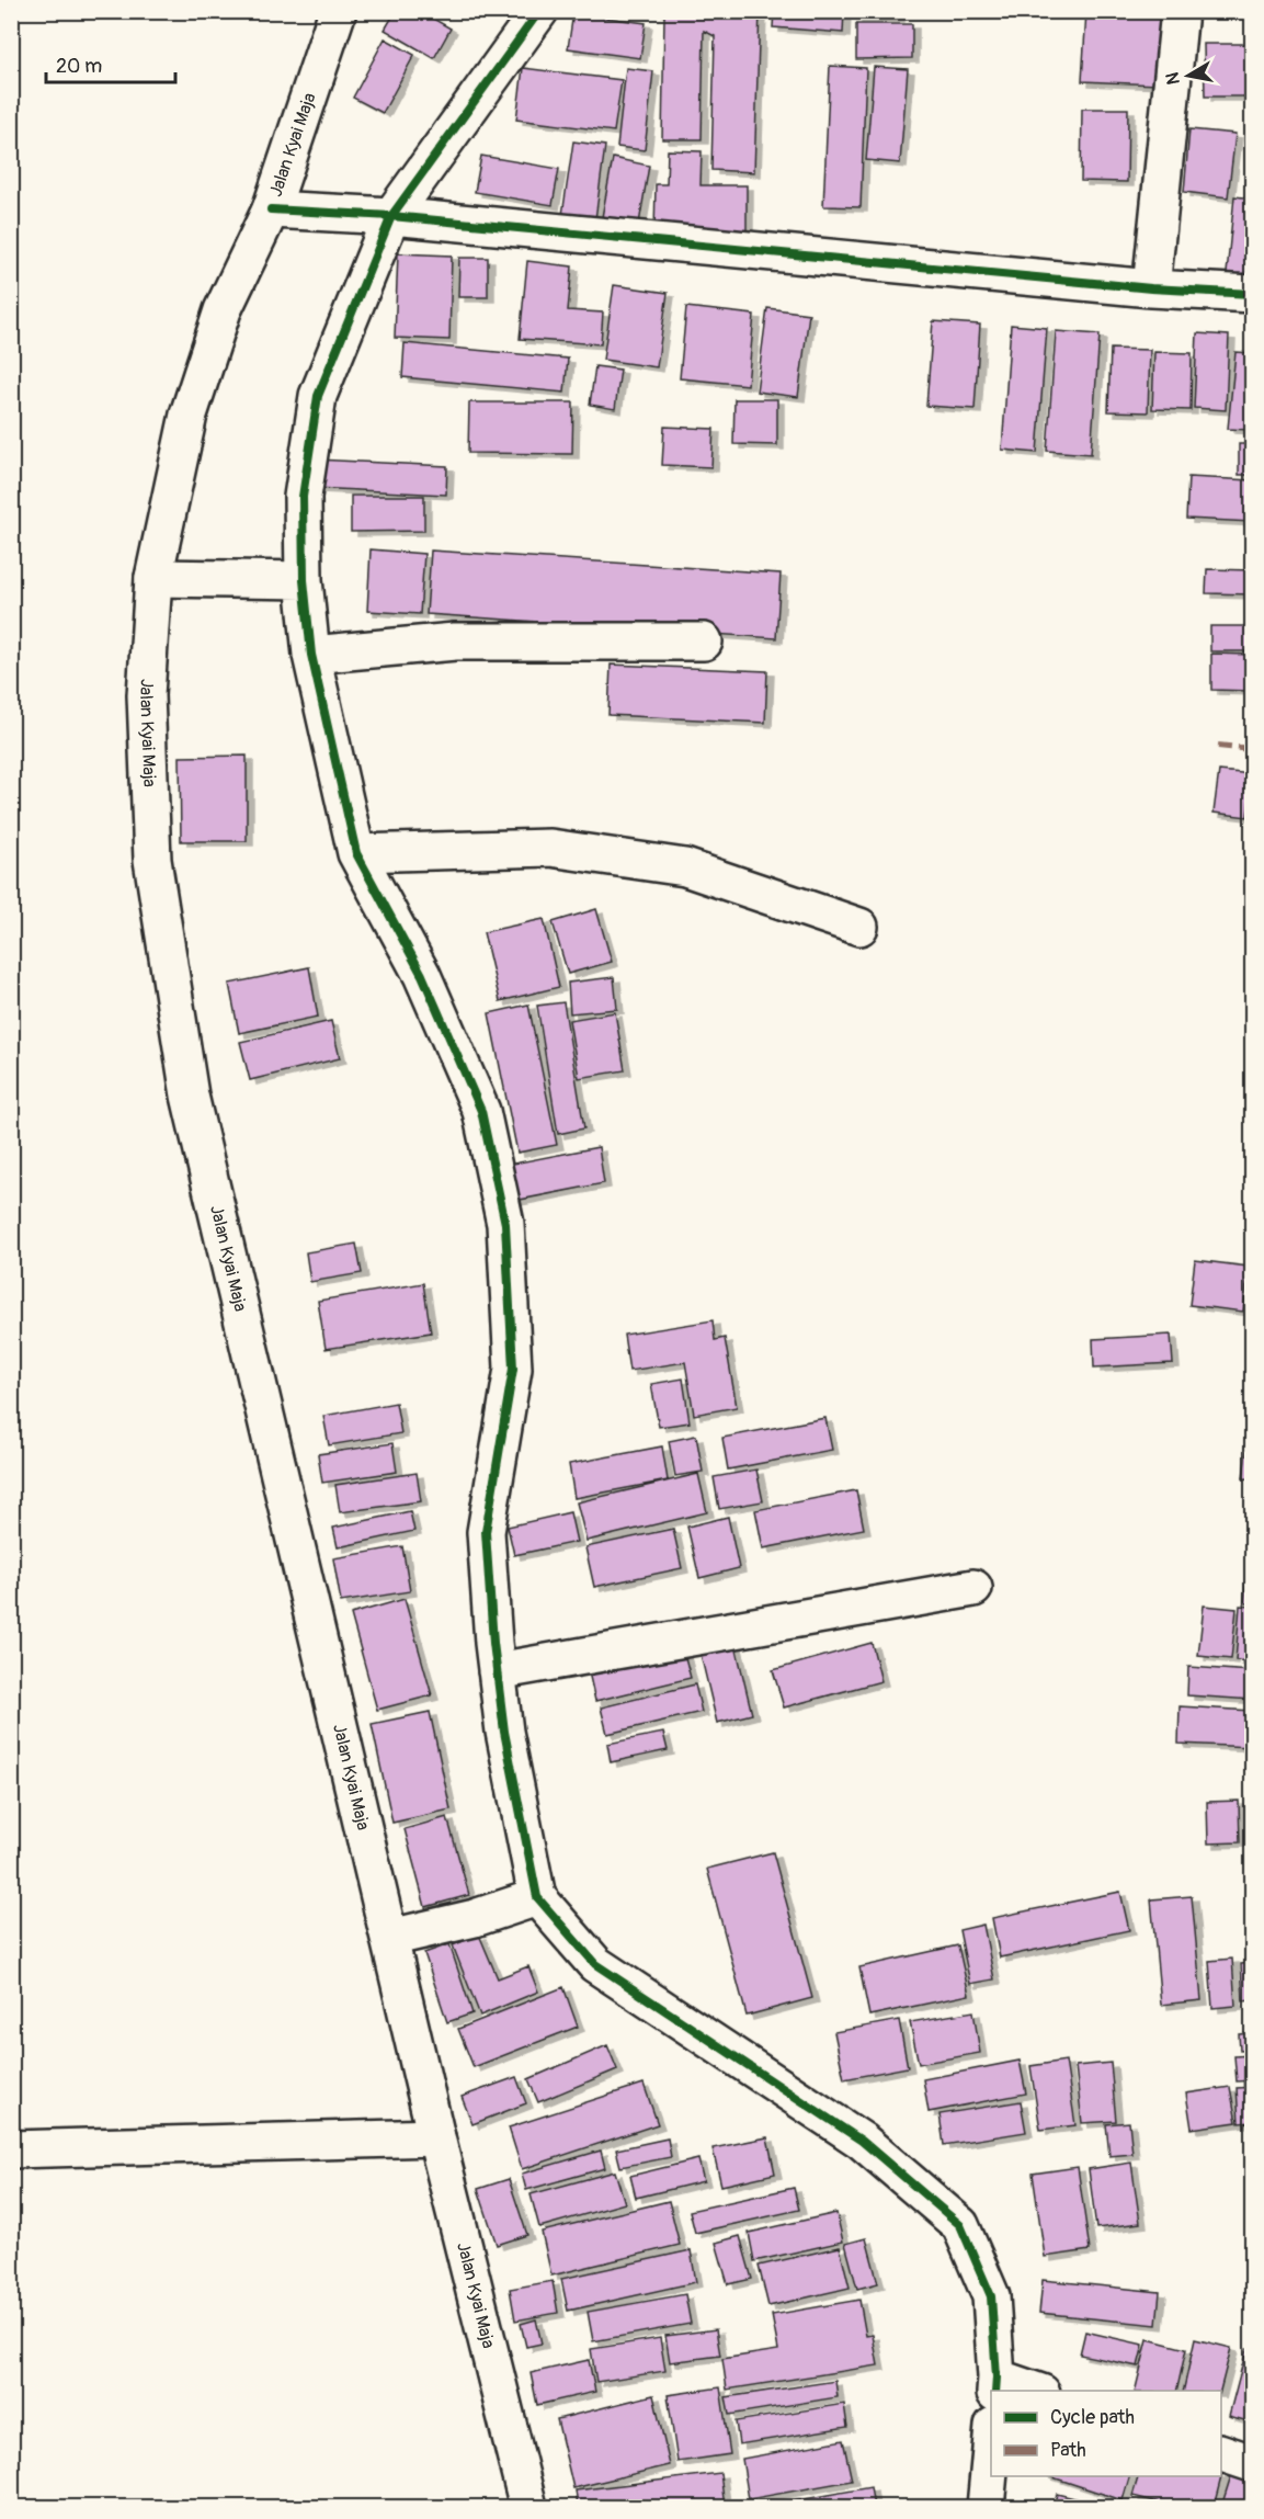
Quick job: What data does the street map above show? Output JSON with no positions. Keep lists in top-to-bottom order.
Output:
{
  "streets": {
    "street": ["Jalan Kyai Maja"]
  },
  "legend": ["Cycle path", "Path"],
  "scale_bar": "20 m",
  "north": "left"
}
